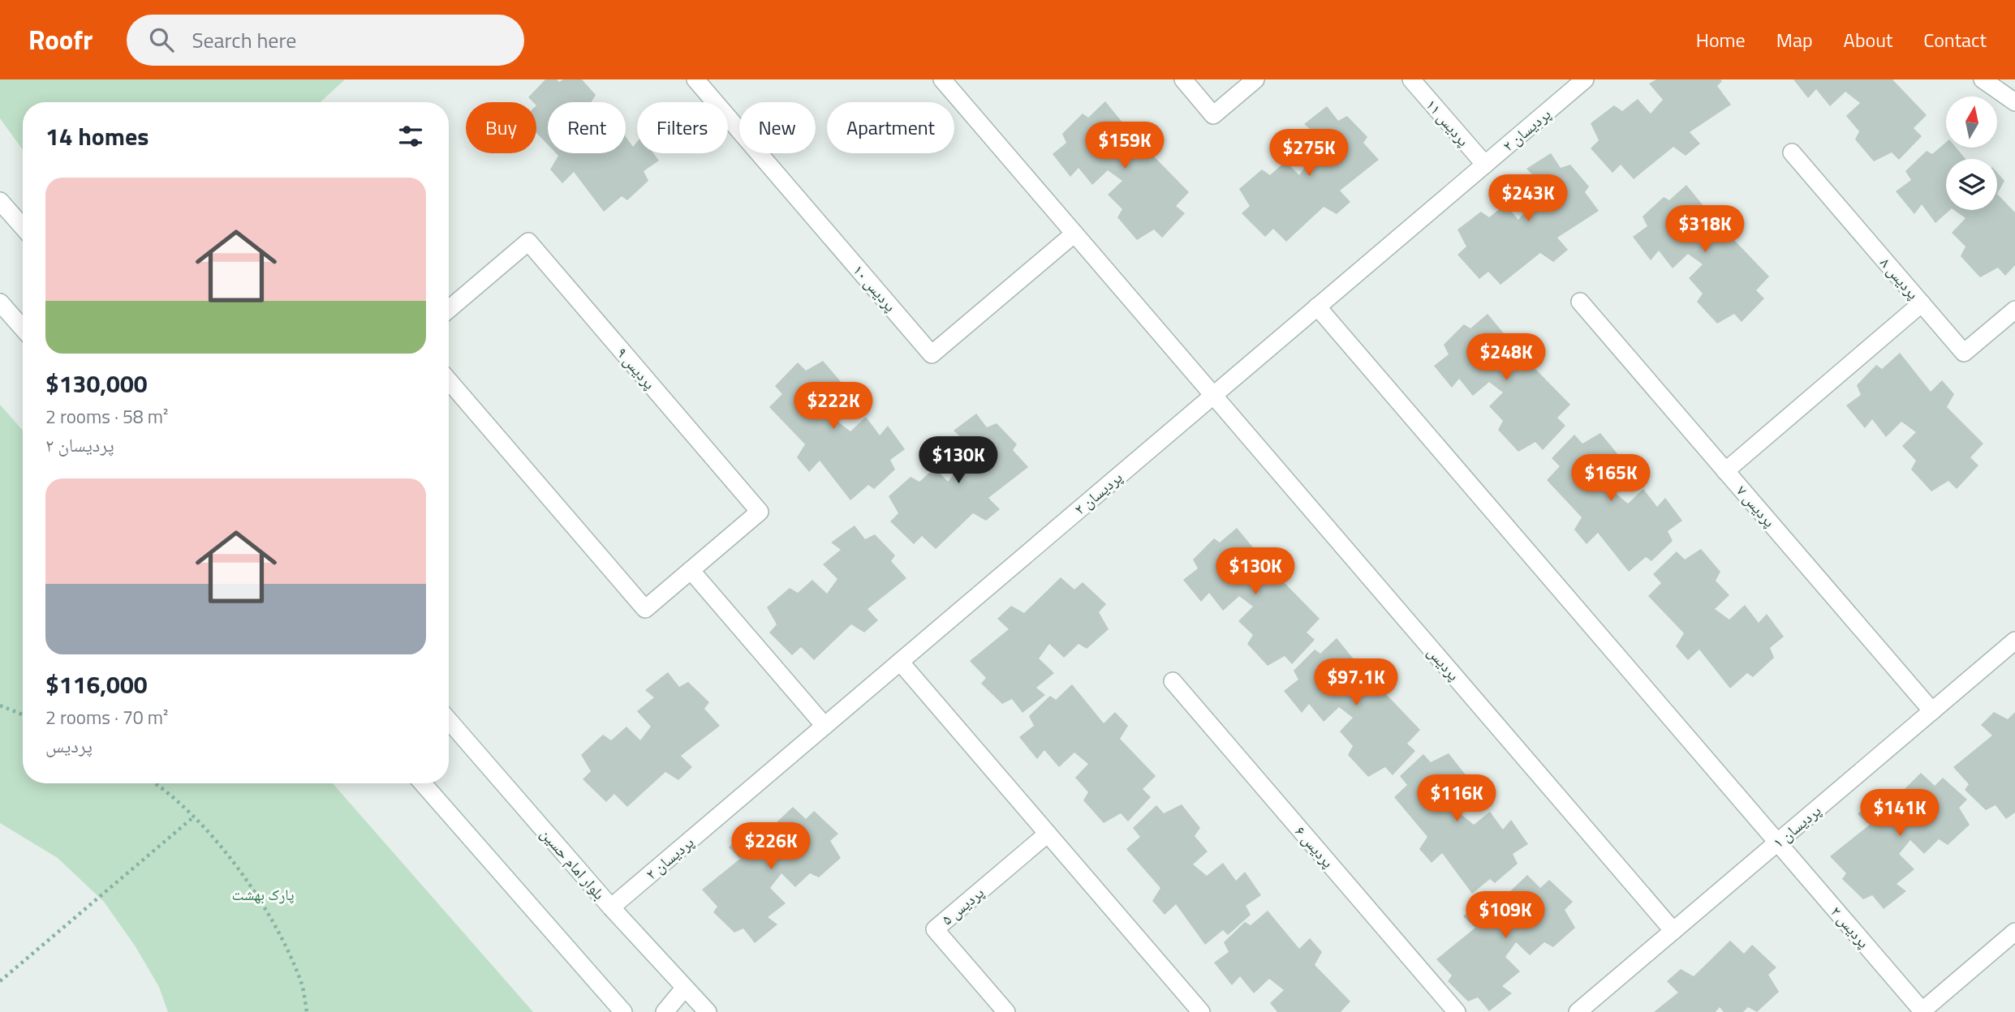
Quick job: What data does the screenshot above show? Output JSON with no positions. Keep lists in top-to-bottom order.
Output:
{
  "streets": {
    "street": [
      "پردیس ۱۱",
      "پردیسان ۲",
      "پردیس ۸",
      "پردیس ۱۰",
      "پردیس ۹",
      "پردیس ۷",
      "پردیس",
      "پردیسان ۱",
      "پردیس ۶",
      "بلوار امام حسین",
      "پردیس ۵",
      "پردیس ۲"
    ]
  },
  "crossings": [
    ["پردیس ۱۱", "پردیسان ۲"],
    ["پردیسان ۲", "پردیس"],
    ["پردیسان ۲", "بلوار امام حسین"],
    ["پردیسان ۲", "پردیس ۲"],
    ["پردیس ۷", "پردیسان ۱"],
    ["پردیس", "پردیسان ۱"],
    ["پردیسان ۱", "پردیس ۲"]
  ],
  "parks": ["پارک بهشت"],
  "north": "top",
  "page": {
    "header": "Roofr",
    "search": "Search here",
    "nav": [
      "Home",
      "Map",
      "About",
      "Contact"
    ],
    "chip": [
      "Buy",
      "Rent",
      "Filters",
      "New",
      "Apartment"
    ],
    "heading": "14 homes",
    "price": [
      "$159K",
      "$275K",
      "$243K",
      "$318K",
      "$248K",
      "$222K",
      "$130K",
      "$165K",
      "$130K",
      "$97.1K",
      "$116K",
      "$141K",
      "$226K",
      "$109K"
    ],
    "list": [
      {
        "name": "$130,000",
        "note": "2 rooms · 58 m² · پردیسان ۲"
      },
      {
        "name": "$116,000",
        "note": "2 rooms · 70 m² · پردیس"
      }
    ]
  }
}
